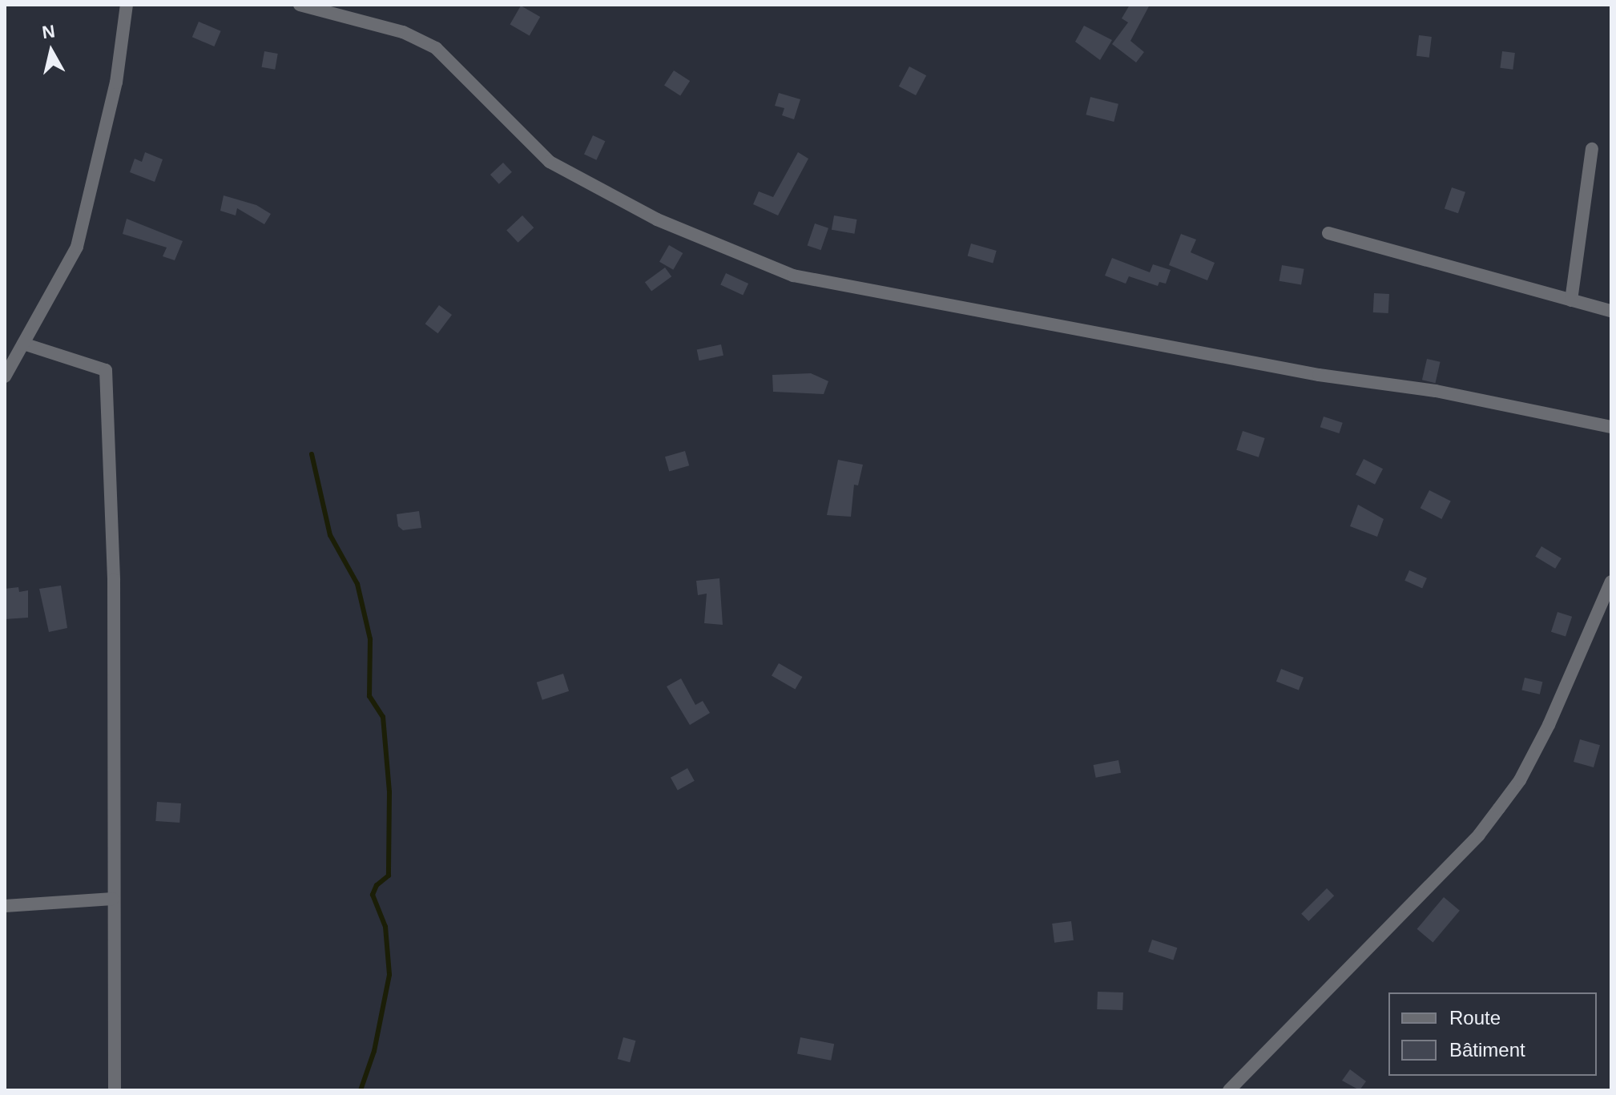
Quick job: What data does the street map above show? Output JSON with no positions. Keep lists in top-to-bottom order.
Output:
{
  "legend": ["Route", "Bâtiment"],
  "north": "top"
}
